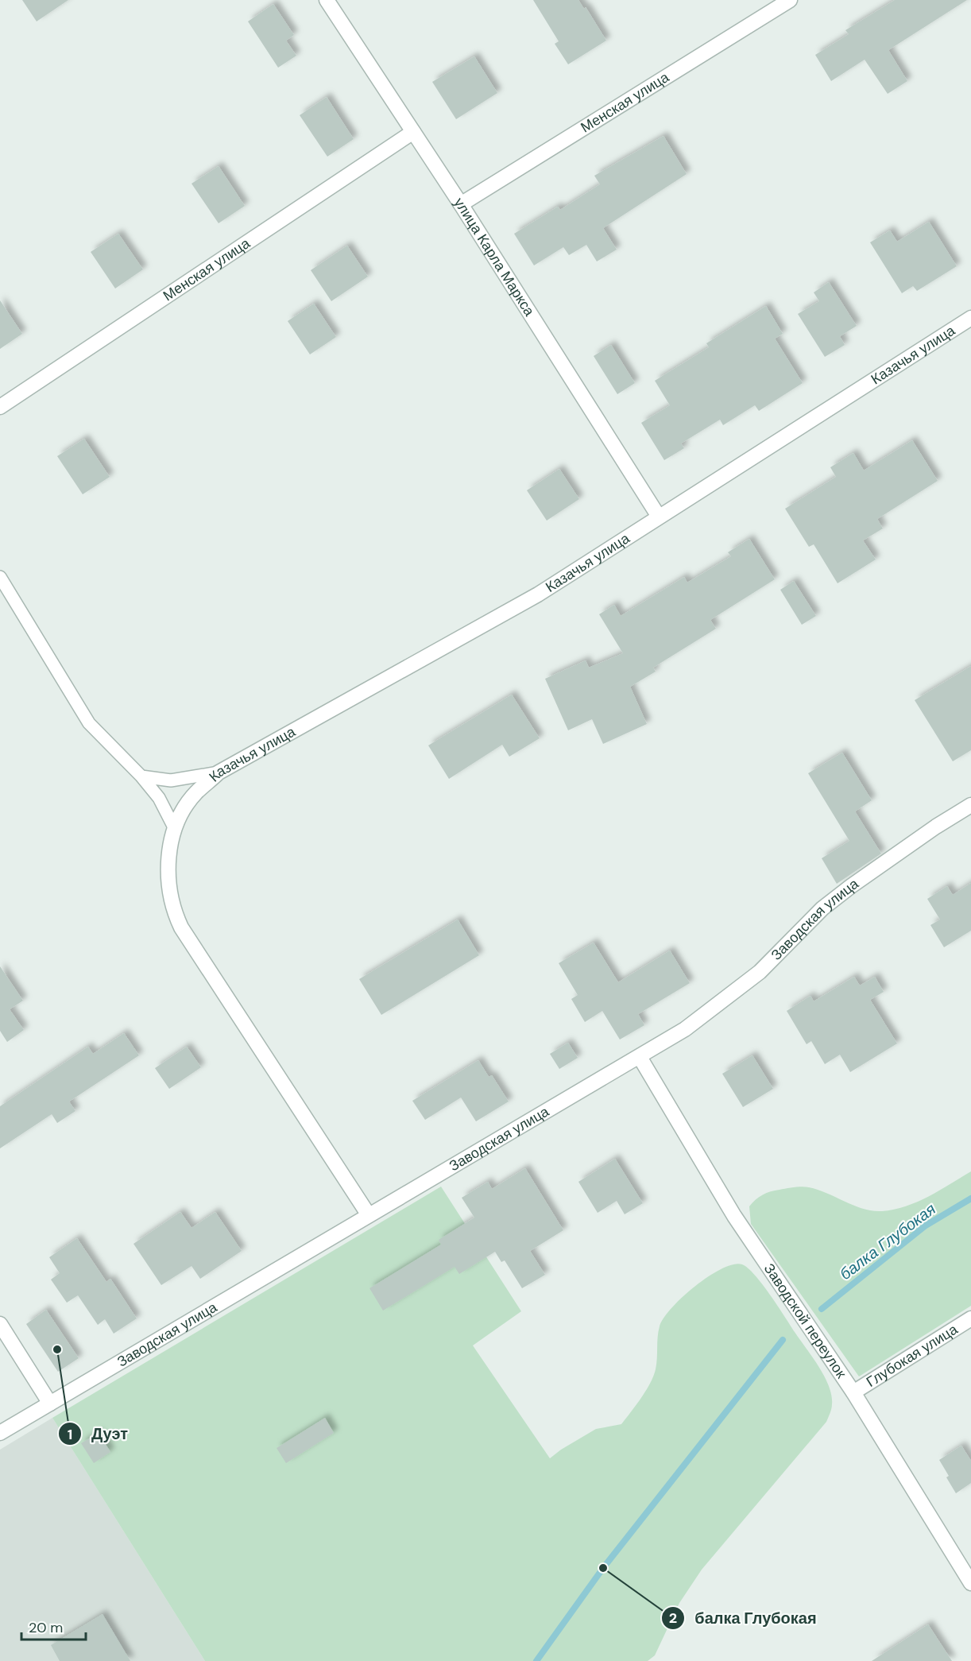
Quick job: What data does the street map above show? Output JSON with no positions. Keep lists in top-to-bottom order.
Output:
{
  "streets": {
    "street": [
      "Менская улица",
      "улица Карла Маркса",
      "Казачья улица",
      "Заводская улица",
      "Заводской переулок",
      "Глубокая улица"
    ]
  },
  "crossings": [
    ["Менская улица", "улица Карла Маркса"],
    ["улица Карла Маркса", "Казачья улица"],
    ["Заводская улица", "Заводской переулок"],
    ["Заводской переулок", "Глубокая улица"]
  ],
  "water": ["балка Глубокая"],
  "places": ["Дуэт", "балка Глубокая"],
  "scale_bar": "20 m"
}
